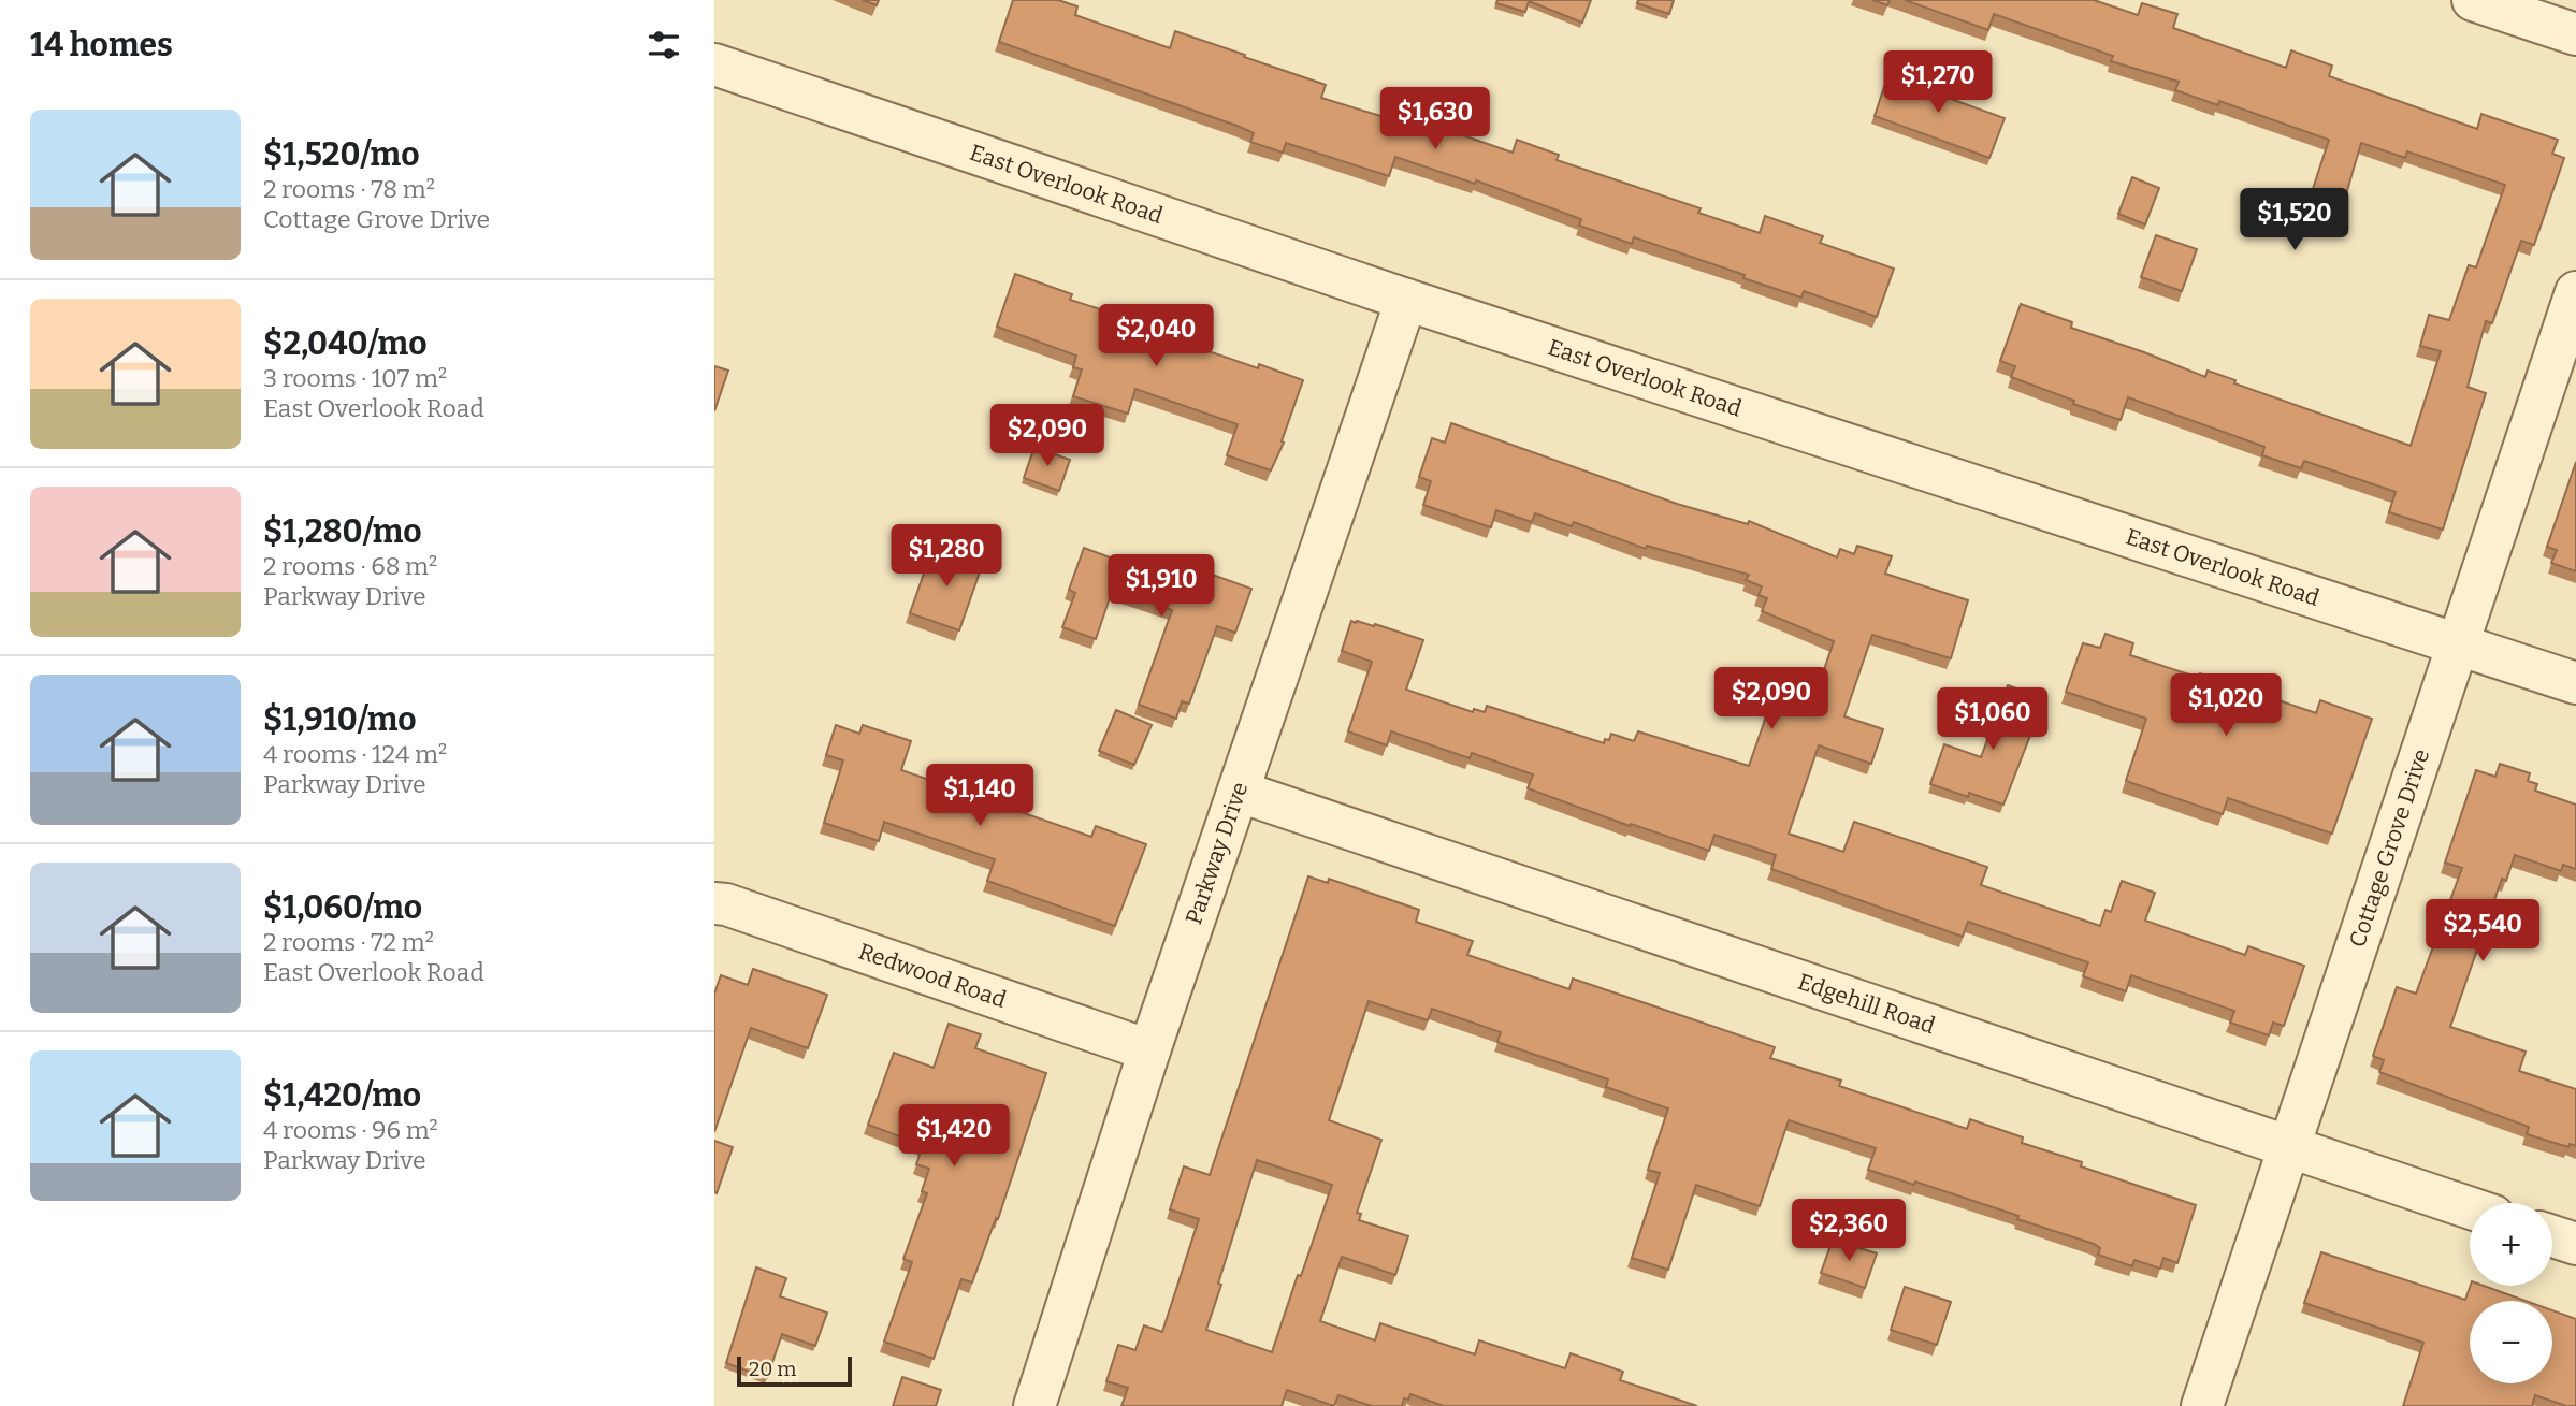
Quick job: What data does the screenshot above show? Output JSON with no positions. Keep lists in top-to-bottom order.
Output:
{
  "streets": {
    "street": [
      "East Overlook Road",
      "Cottage Grove Drive",
      "Parkway Drive",
      "Redwood Road",
      "Edgehill Road"
    ]
  },
  "crossings": [
    ["East Overlook Road", "Cottage Grove Drive"],
    ["East Overlook Road", "Parkway Drive"],
    ["Cottage Grove Drive", "Edgehill Road"],
    ["Parkway Drive", "Redwood Road"],
    ["Parkway Drive", "Edgehill Road"]
  ],
  "scale_bar": "20 m",
  "page": {
    "heading": "14 homes",
    "price": [
      "$1,270",
      "$1,630",
      "$1,520",
      "$2,040",
      "$2,090",
      "$1,280",
      "$1,910",
      "$2,090",
      "$1,020",
      "$1,060",
      "$1,140",
      "$2,540",
      "$1,420",
      "$2,360"
    ],
    "list": [
      {
        "name": "$1,520/mo",
        "note": "2 rooms · 78 m² · Cottage Grove Drive"
      },
      {
        "name": "$2,040/mo",
        "note": "3 rooms · 107 m² · East Overlook Road"
      },
      {
        "name": "$1,280/mo",
        "note": "2 rooms · 68 m² · Parkway Drive"
      },
      {
        "name": "$1,910/mo",
        "note": "4 rooms · 124 m² · Parkway Drive"
      },
      {
        "name": "$1,060/mo",
        "note": "2 rooms · 72 m² · East Overlook Road"
      },
      {
        "name": "$1,420/mo",
        "note": "4 rooms · 96 m² · Parkway Drive"
      }
    ],
    "map_buttons": ["+", "−"],
    "scale": "20 m"
  }
}
